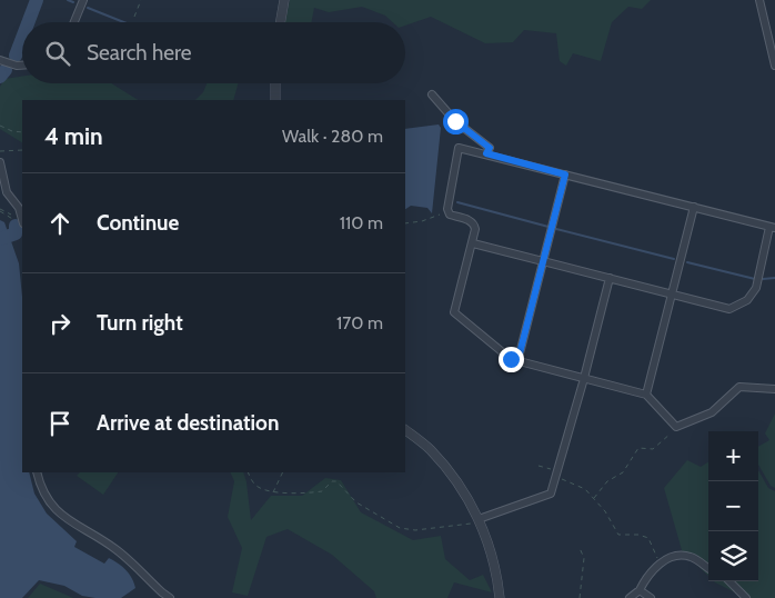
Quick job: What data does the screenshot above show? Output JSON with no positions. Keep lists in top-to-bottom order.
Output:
{
  "page": {
    "search": "Search here",
    "heading": ["4 min", "Walk · 280 m"],
    "list": [
      ["Continue", "110 m"],
      ["Turn right", "170 m"],
      "Arrive at destination"
    ],
    "map_buttons": ["+", "−"]
  }
}
